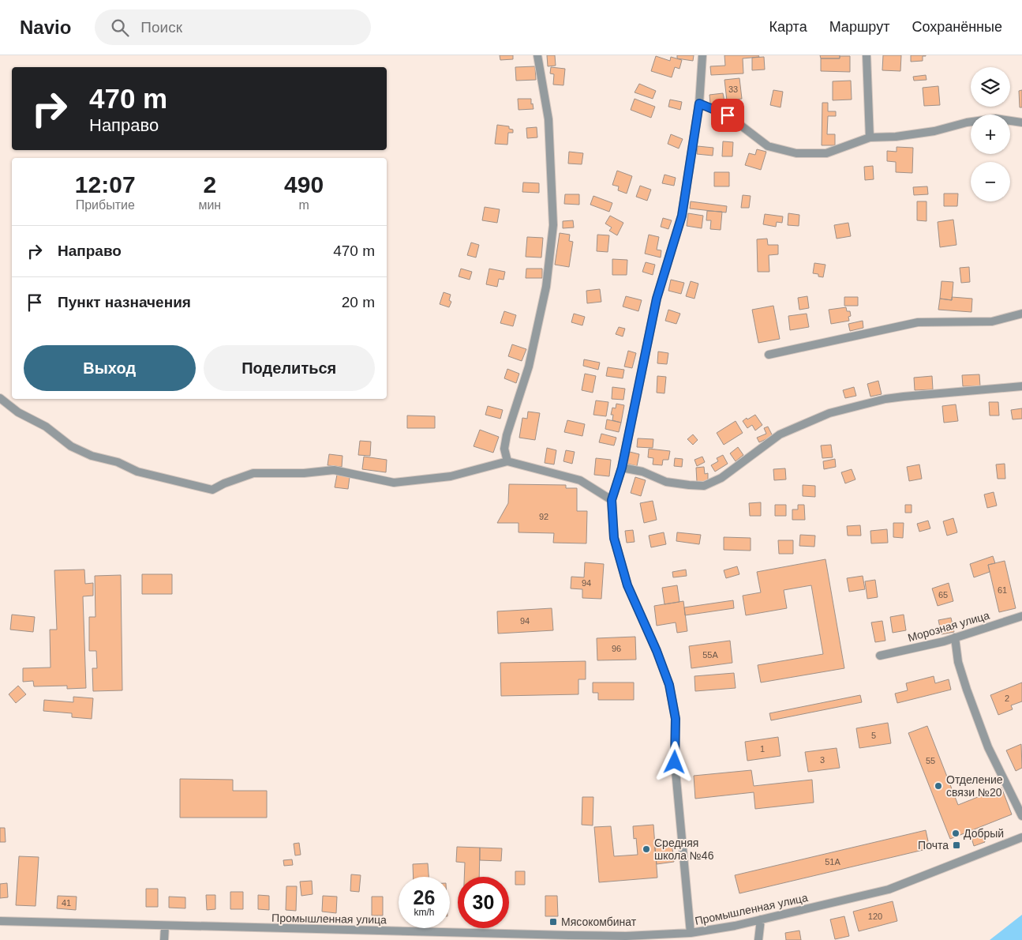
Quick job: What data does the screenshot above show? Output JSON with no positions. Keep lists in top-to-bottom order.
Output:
{
  "streets": {
    "street": ["Морозная улица", "Промышленная улица"]
  },
  "places": {
    "other": ["Отделение связи №20", "Добрый", "Средняя школа №46"],
    "transit": ["Почта", "Мясокомбинат"]
  },
  "house_numbers": [
    "33",
    "92",
    "94",
    "61",
    "65",
    "94",
    "96",
    "55А",
    "2",
    "5",
    "1",
    "3",
    "55",
    "51А",
    "41",
    "120"
  ],
  "page": {
    "header": "Navio",
    "search": "Поиск",
    "nav": ["Карта", "Маршрут", "Сохранённые"],
    "map_buttons": ["+", "−"],
    "turn": ["470 m", "Направо"],
    "eta": [
      "12:07",
      "Прибытие",
      "2",
      "мин",
      "490",
      "m"
    ],
    "list": [
      {
        "name": "Направо",
        "value": "470 m"
      },
      {
        "name": "Пункт назначения",
        "value": "20 m"
      }
    ],
    "buttons": ["Выход", "Поделиться"],
    "speed": "26 km/h",
    "limit": "30"
  }
}
